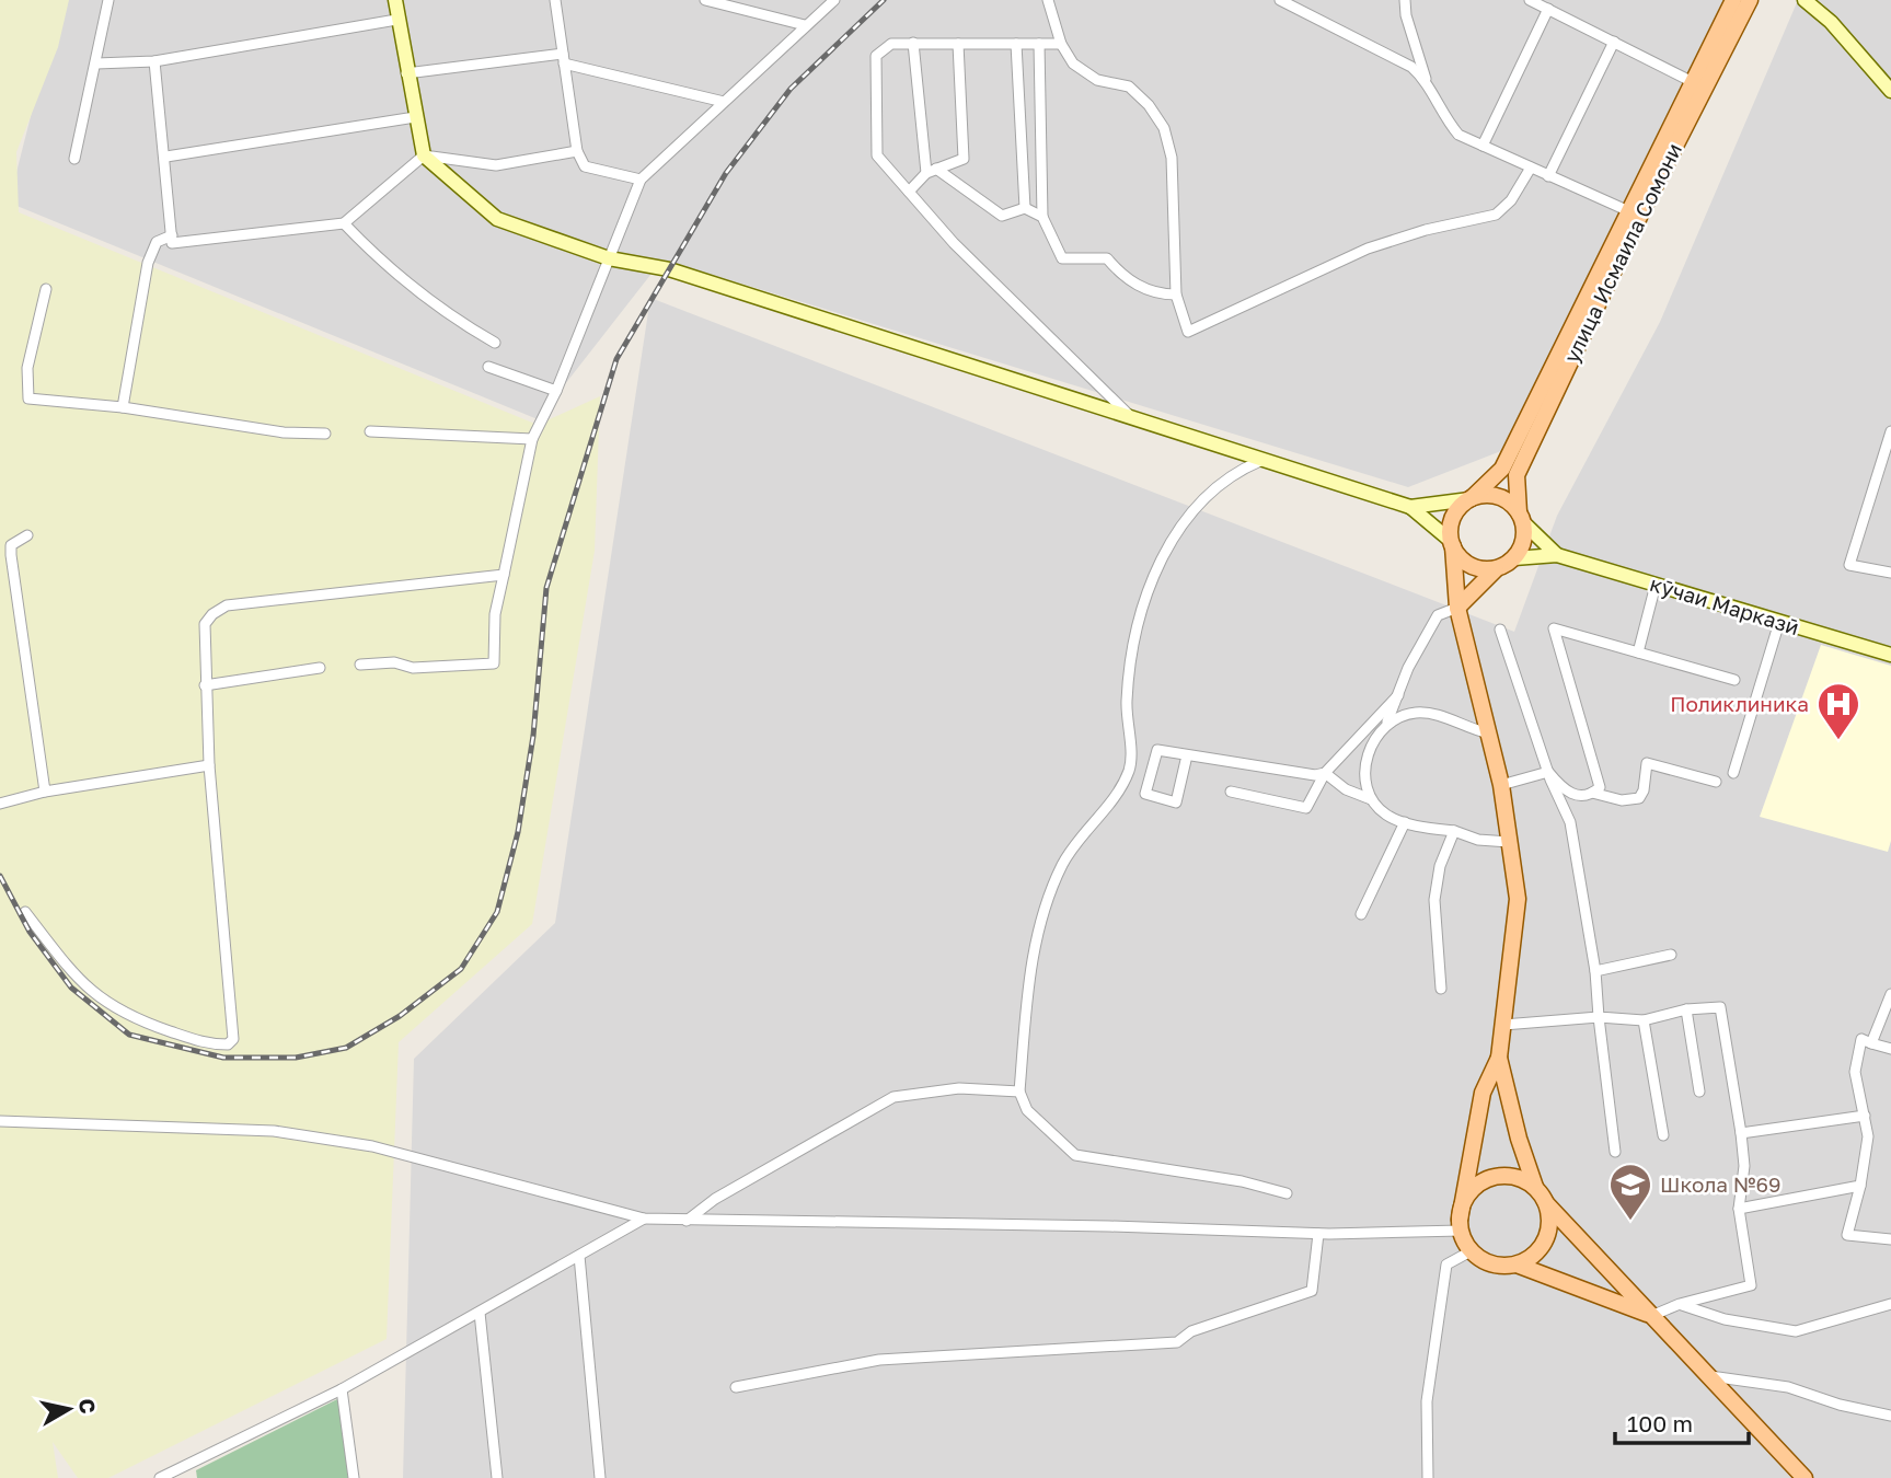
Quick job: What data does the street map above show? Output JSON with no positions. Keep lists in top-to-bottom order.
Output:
{
  "streets": {
    "main road": ["улица Исмаила Сомони"],
    "street": ["кӯчаи Марказӣ"]
  },
  "places": {
    "hospital": ["Поликлиника"],
    "school or university": ["Школа №69"]
  },
  "scale_bar": "100 m",
  "north": "right"
}
